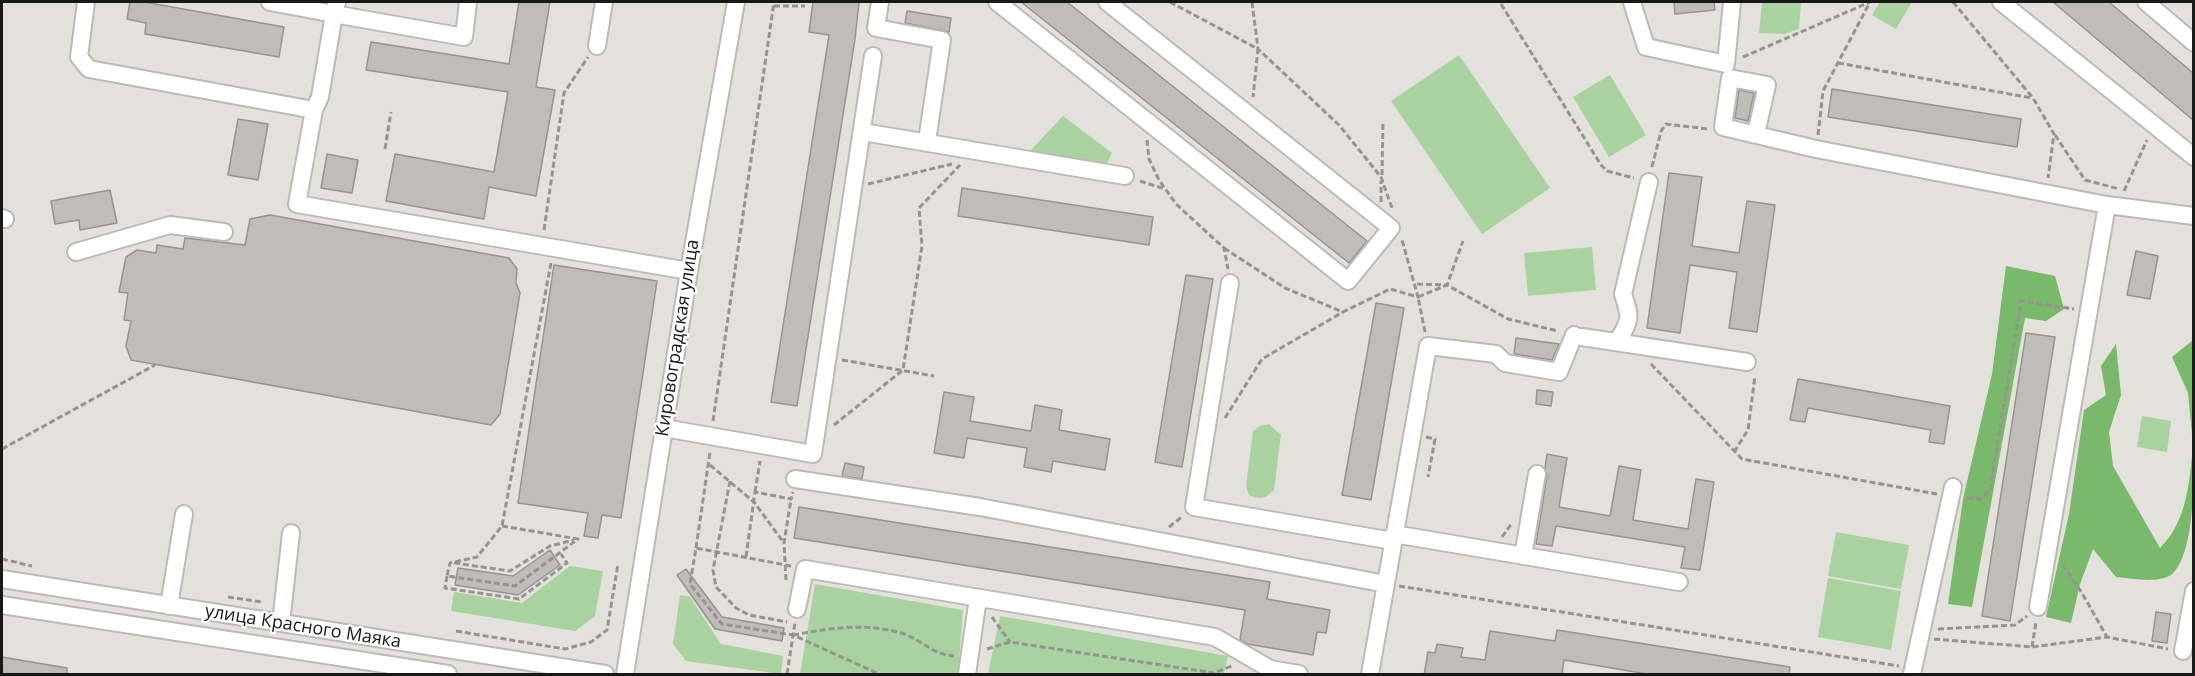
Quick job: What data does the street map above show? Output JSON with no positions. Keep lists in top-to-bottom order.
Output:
{
  "streets": {
    "street": ["Кировоградская улица", "улица Красного Маяка"]
  }
}
